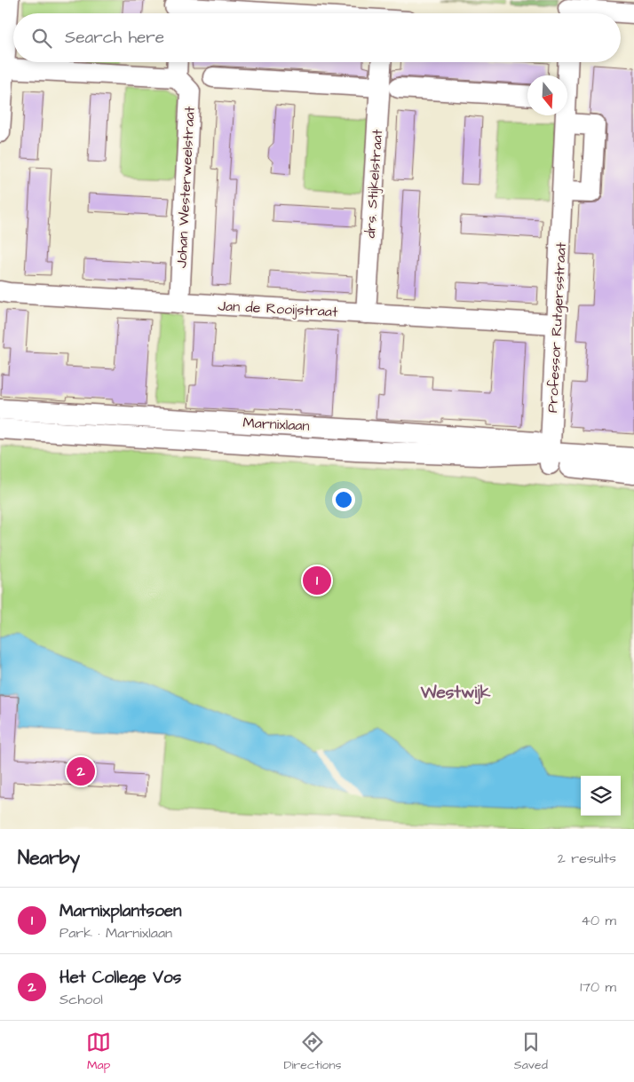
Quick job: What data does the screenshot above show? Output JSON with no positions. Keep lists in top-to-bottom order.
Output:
{
  "streets": {
    "street": [
      "drs. Stijkelstraat",
      "Johan Westerweelstraat",
      "Jan de Rooijstraat",
      "Professor Rutgersstraat",
      "Marnixlaan"
    ]
  },
  "crossings": [
    ["drs. Stijkelstraat", "Jan de Rooijstraat"],
    ["Johan Westerweelstraat", "Jan de Rooijstraat"],
    ["Jan de Rooijstraat", "Professor Rutgersstraat"],
    ["Professor Rutgersstraat", "Marnixlaan"]
  ],
  "districts": ["Westwijk"],
  "north": "bottom",
  "page": {
    "search": "Search here",
    "pins": ["1", "2"],
    "heading": ["Nearby", "2 results"],
    "list": [
      {
        "mark": "1",
        "name": "Marnixplantsoen",
        "note": "Park · Marnixlaan",
        "value": "40 m"
      },
      {
        "mark": "2",
        "name": "Het College Vos",
        "note": "School",
        "value": "170 m"
      }
    ],
    "nav": ["Map", "Directions", "Saved"]
  }
}
